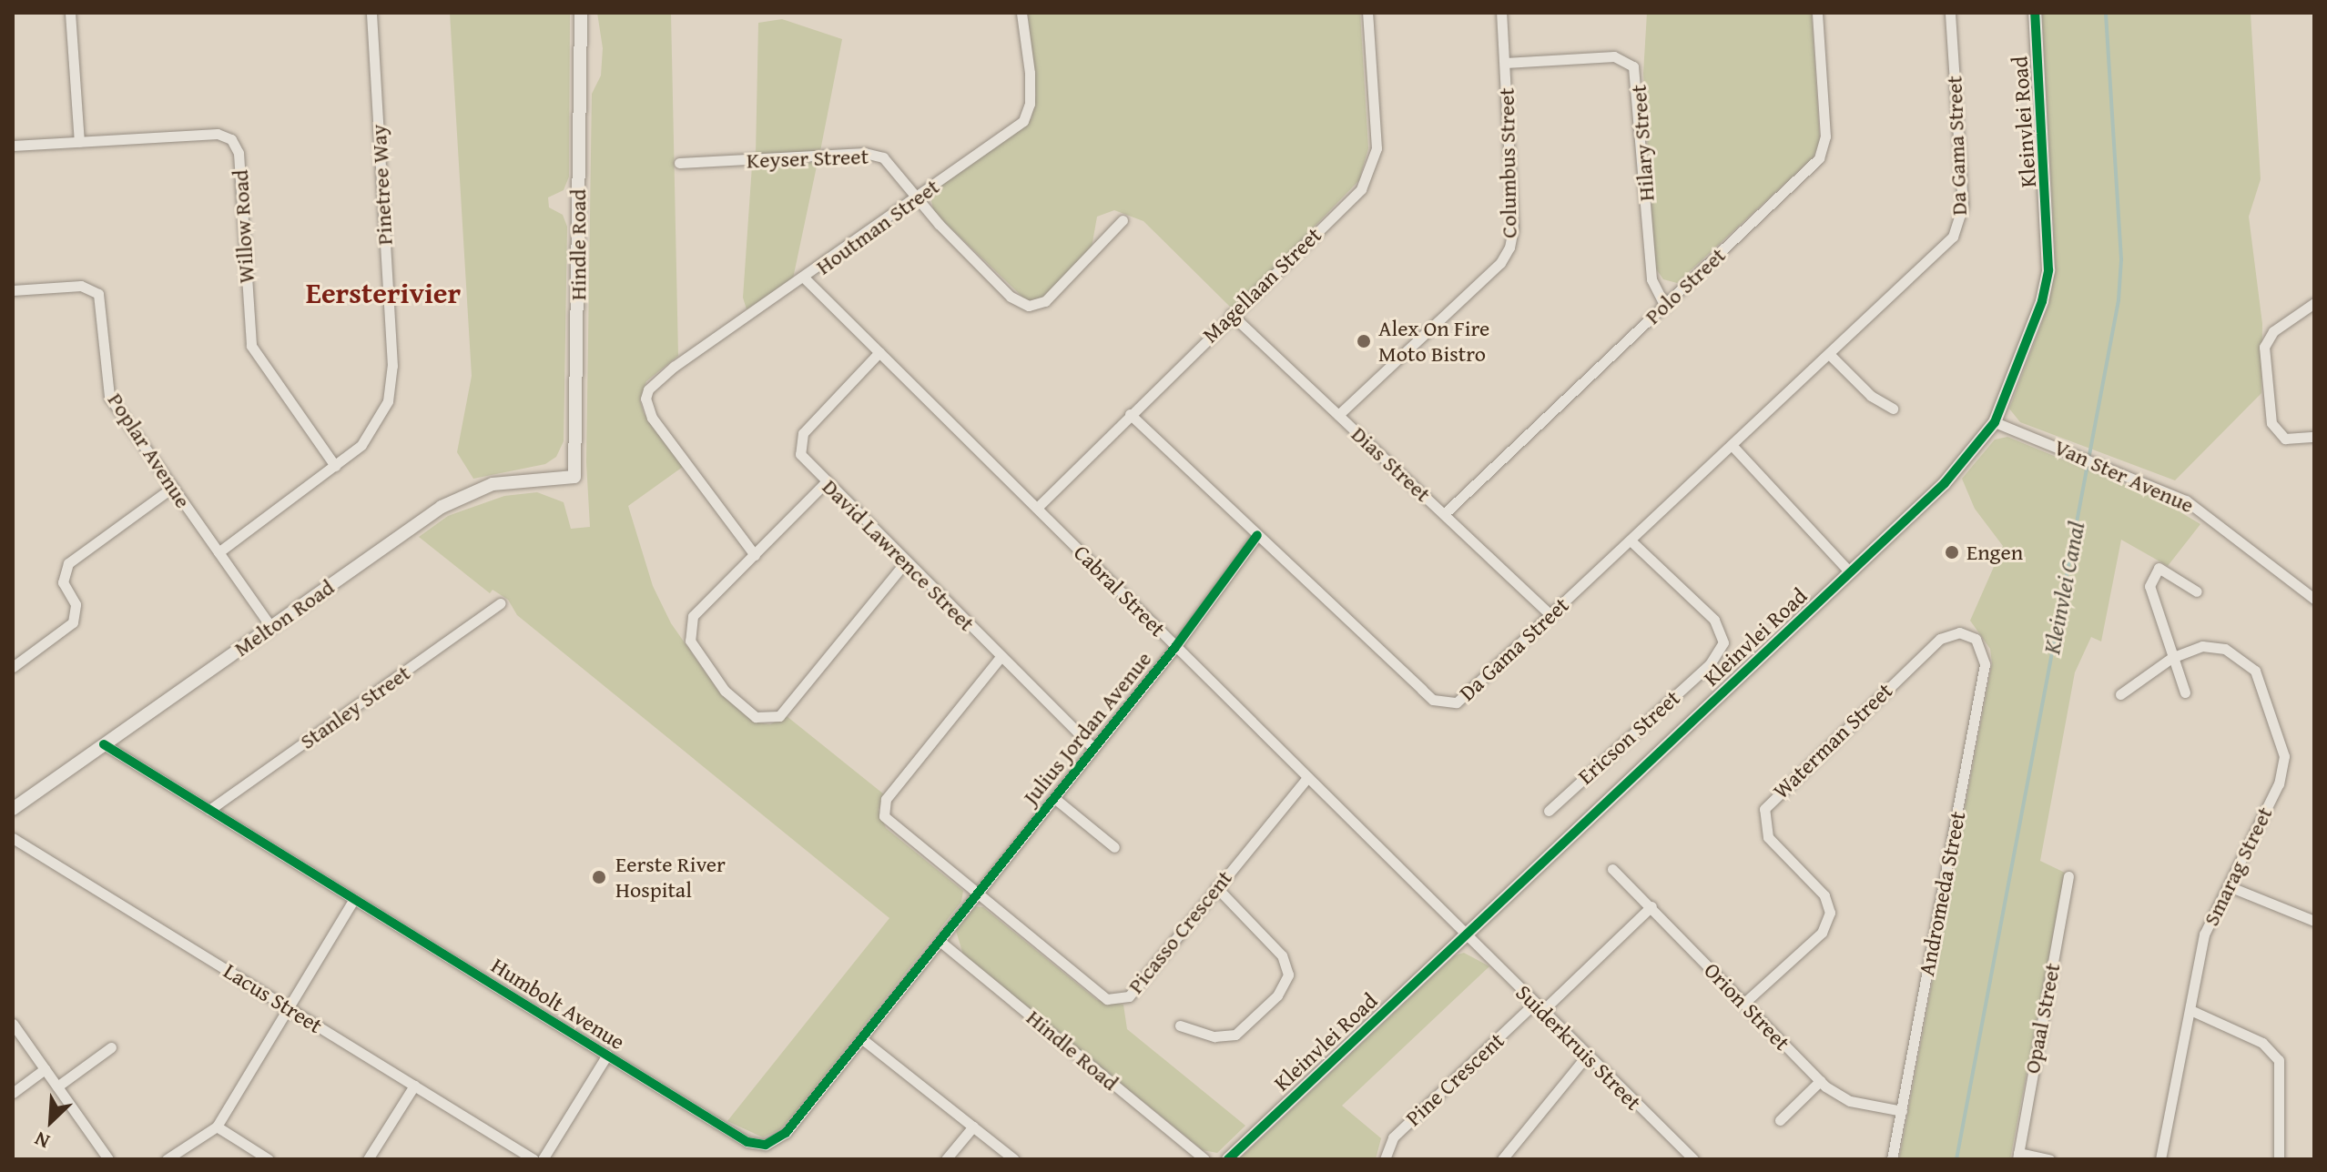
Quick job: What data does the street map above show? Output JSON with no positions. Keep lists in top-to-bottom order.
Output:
{
  "streets": {
    "street": [
      "Kleinvlei Road",
      "Hilary Street",
      "Da Gama Street",
      "Keyser Street",
      "Columbus Street",
      "Pinetree Way",
      "Willow Road",
      "Houtman Street",
      "Hindle Road",
      "Magellaan Street",
      "Polo Street",
      "Poplar Avenue",
      "Dias Street",
      "Van Ster Avenue",
      "David Lawrence Street",
      "Cabral Street",
      "Melton Road",
      "Stanley Street",
      "Julius Jordan Avenue",
      "Ericson Street",
      "Waterman Street",
      "Smarag Street",
      "Andromeda Street",
      "Picasso Crescent",
      "Lacus Street",
      "Humbolt Avenue",
      "Orion Street",
      "Opaal Street",
      "Suiderkruis Street",
      "Pine Crescent"
    ]
  },
  "crossings": [
    ["Kleinvlei Road", "Van Ster Avenue"],
    ["Kleinvlei Road", "Cabral Street"],
    ["Kleinvlei Road", "Suiderkruis Street"],
    ["Hilary Street", "Columbus Street"],
    ["Hilary Street", "Polo Street"],
    ["Da Gama Street", "Magellaan Street"],
    ["Da Gama Street", "Dias Street"],
    ["Da Gama Street", "Julius Jordan Avenue"],
    ["Da Gama Street", "Ericson Street"],
    ["Keyser Street", "Houtman Street"],
    ["Columbus Street", "Dias Street"],
    ["Pinetree Way", "Willow Road"],
    ["Pinetree Way", "Poplar Avenue"],
    ["Houtman Street", "Cabral Street"],
    ["Hindle Road", "Melton Road"],
    ["Hindle Road", "Julius Jordan Avenue"],
    ["Hindle Road", "Humbolt Avenue"],
    ["Magellaan Street", "Dias Street"],
    ["Magellaan Street", "Cabral Street"],
    ["Polo Street", "Dias Street"],
    ["Poplar Avenue", "Melton Road"],
    ["David Lawrence Street", "Cabral Street"],
    ["David Lawrence Street", "Julius Jordan Avenue"],
    ["David Lawrence Street", "Picasso Crescent"],
    ["Cabral Street", "Julius Jordan Avenue"],
    ["Cabral Street", "Picasso Crescent"],
    ["Cabral Street", "Suiderkruis Street"],
    ["Melton Road", "Humbolt Avenue"],
    ["Stanley Street", "Humbolt Avenue"],
    ["Julius Jordan Avenue", "Picasso Crescent"],
    ["Julius Jordan Avenue", "Humbolt Avenue"],
    ["Waterman Street", "Andromeda Street"],
    ["Waterman Street", "Orion Street"],
    ["Andromeda Street", "Orion Street"],
    ["Orion Street", "Pine Crescent"],
    ["Suiderkruis Street", "Pine Crescent"]
  ],
  "districts": ["Eersterivier"],
  "water": ["Kleinvlei Canal"],
  "places": ["Alex On Fire Moto Bistro", "Engen", "Eerste River Hospital"],
  "north": "bottom left"
}
